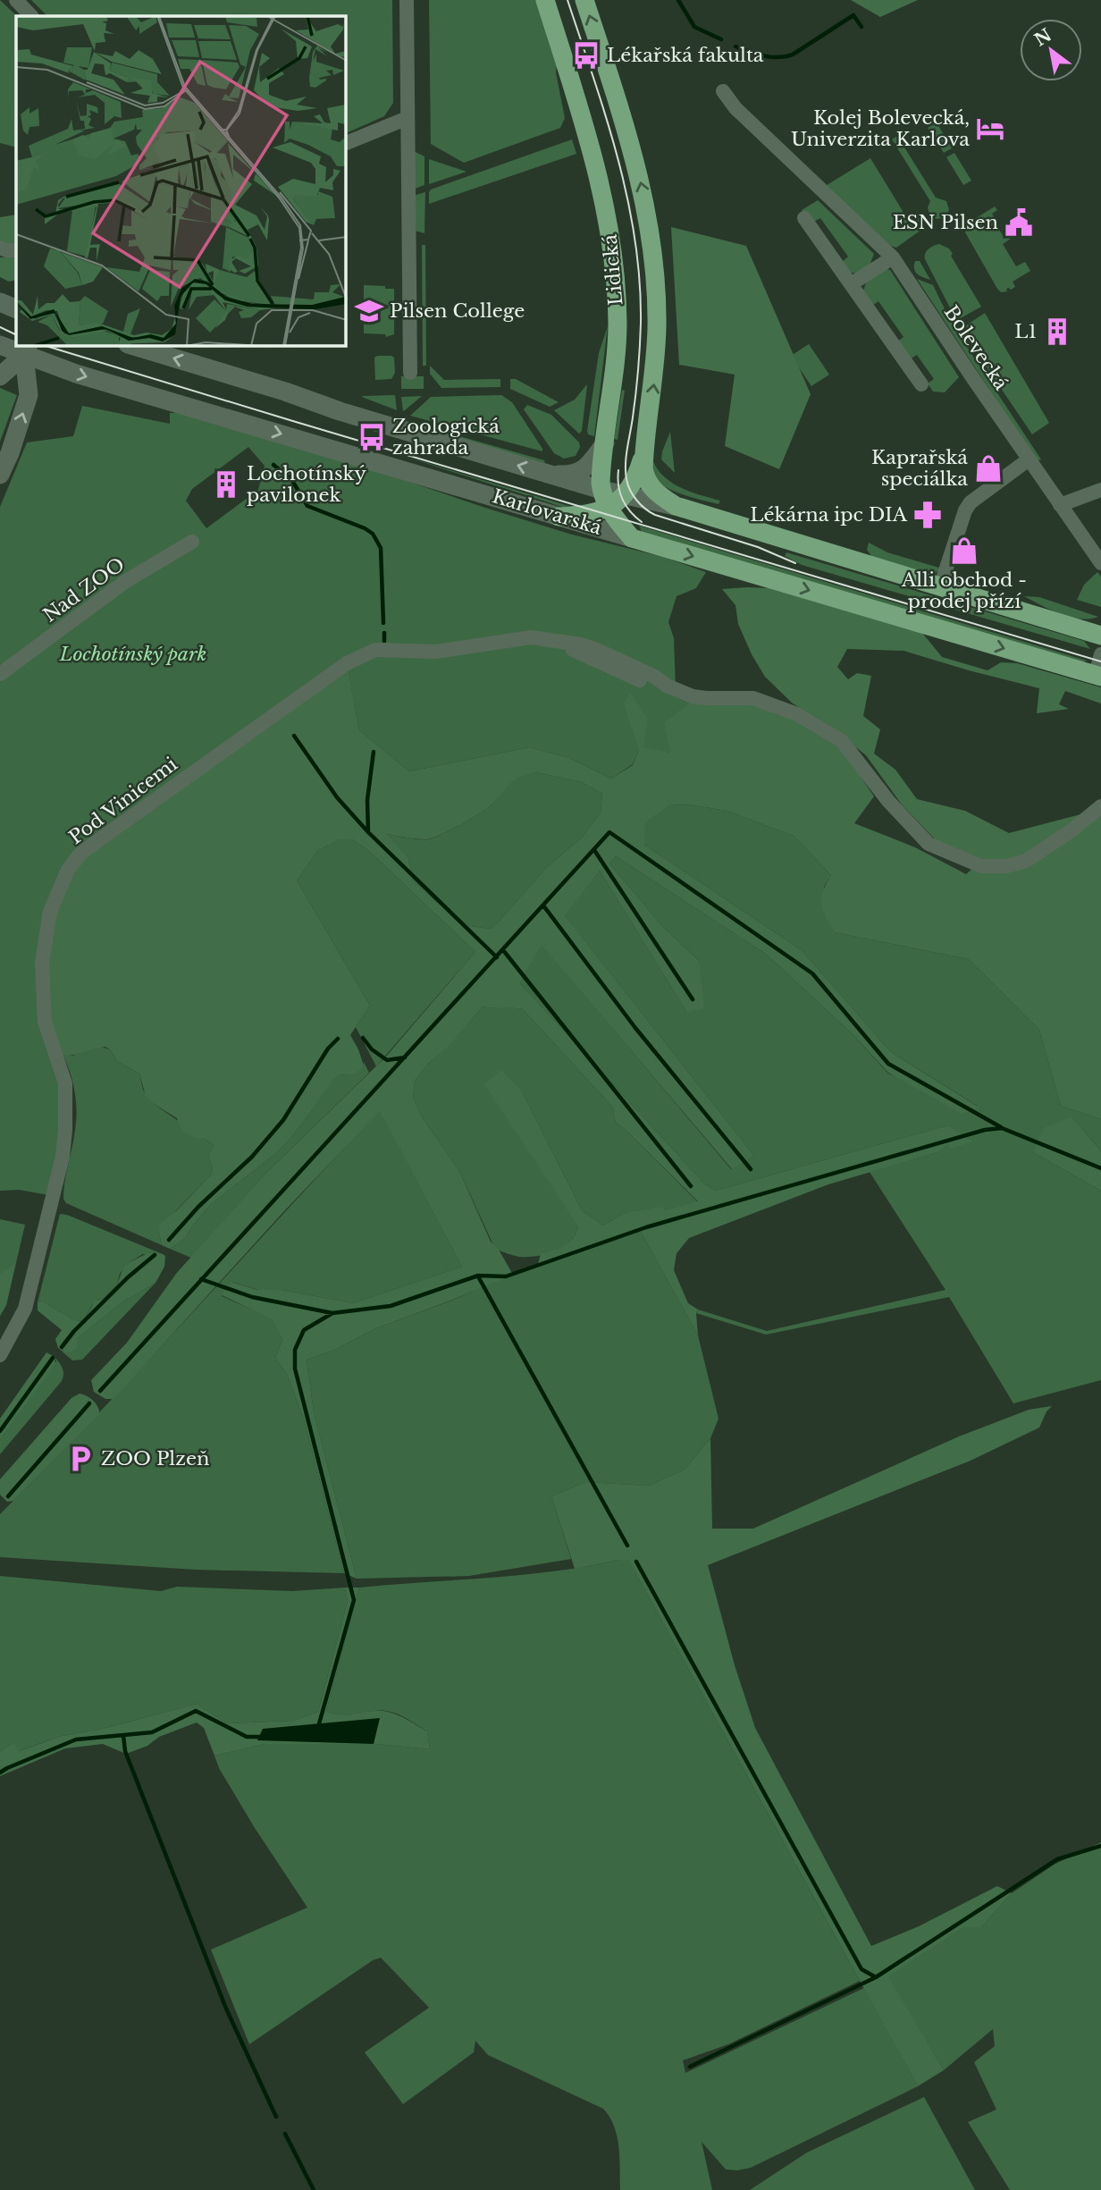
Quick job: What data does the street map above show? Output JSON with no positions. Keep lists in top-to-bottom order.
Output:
{
  "streets": {
    "main road": ["Lidická", "Karlovarská"],
    "street": ["Bolevecká", "Nad ZOO", "Pod Vinicemi"]
  },
  "crossings": [
    ["Lidická", "Karlovarská"]
  ],
  "parks": ["Lochotínský park"],
  "places": {
    "bus stop": ["Lékařská fakulta", "Zoologická zahrada"],
    "hotel": ["Kolej Bolevecká, Univerzita Karlova"],
    "public building": ["ESN Pilsen"],
    "school or university": ["Pilsen College"],
    "building": ["L1", "Lochotínský pavilonek"],
    "shop": ["Kaprařská speciálka", "Alli obchod - prodej přízí"],
    "pharmacy": ["Lékárna ipc DIA"],
    "parking": ["ZOO Plzeň"]
  },
  "north": "top left"
}
